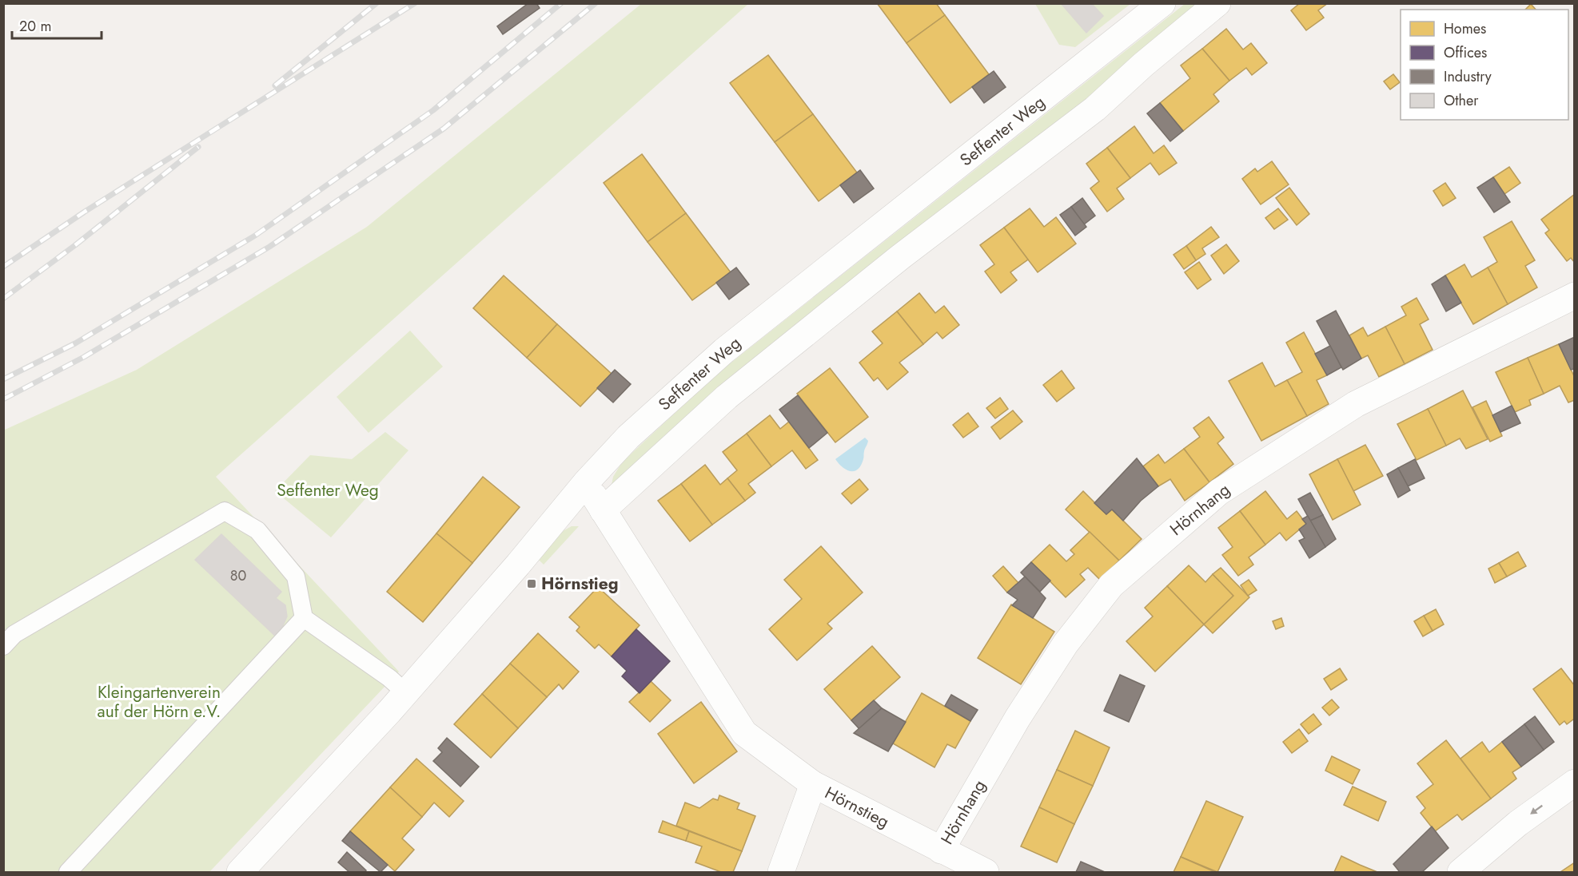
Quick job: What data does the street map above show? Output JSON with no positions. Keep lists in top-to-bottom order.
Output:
{
  "streets": {
    "street": ["Seffenter Weg", "Hörnhang", "Hörnstieg"]
  },
  "crossings": [
    ["Seffenter Weg", "Hörnstieg"],
    ["Hörnhang", "Hörnstieg"]
  ],
  "parks": ["Seffenter Weg", "Kleingartenverein auf der Hörn e.V."],
  "places": {
    "transit": ["Hörnstieg"]
  },
  "house_numbers": ["80"],
  "legend": [
    "Homes",
    "Offices",
    "Industry",
    "Other"
  ],
  "scale_bar": "20 m"
}
